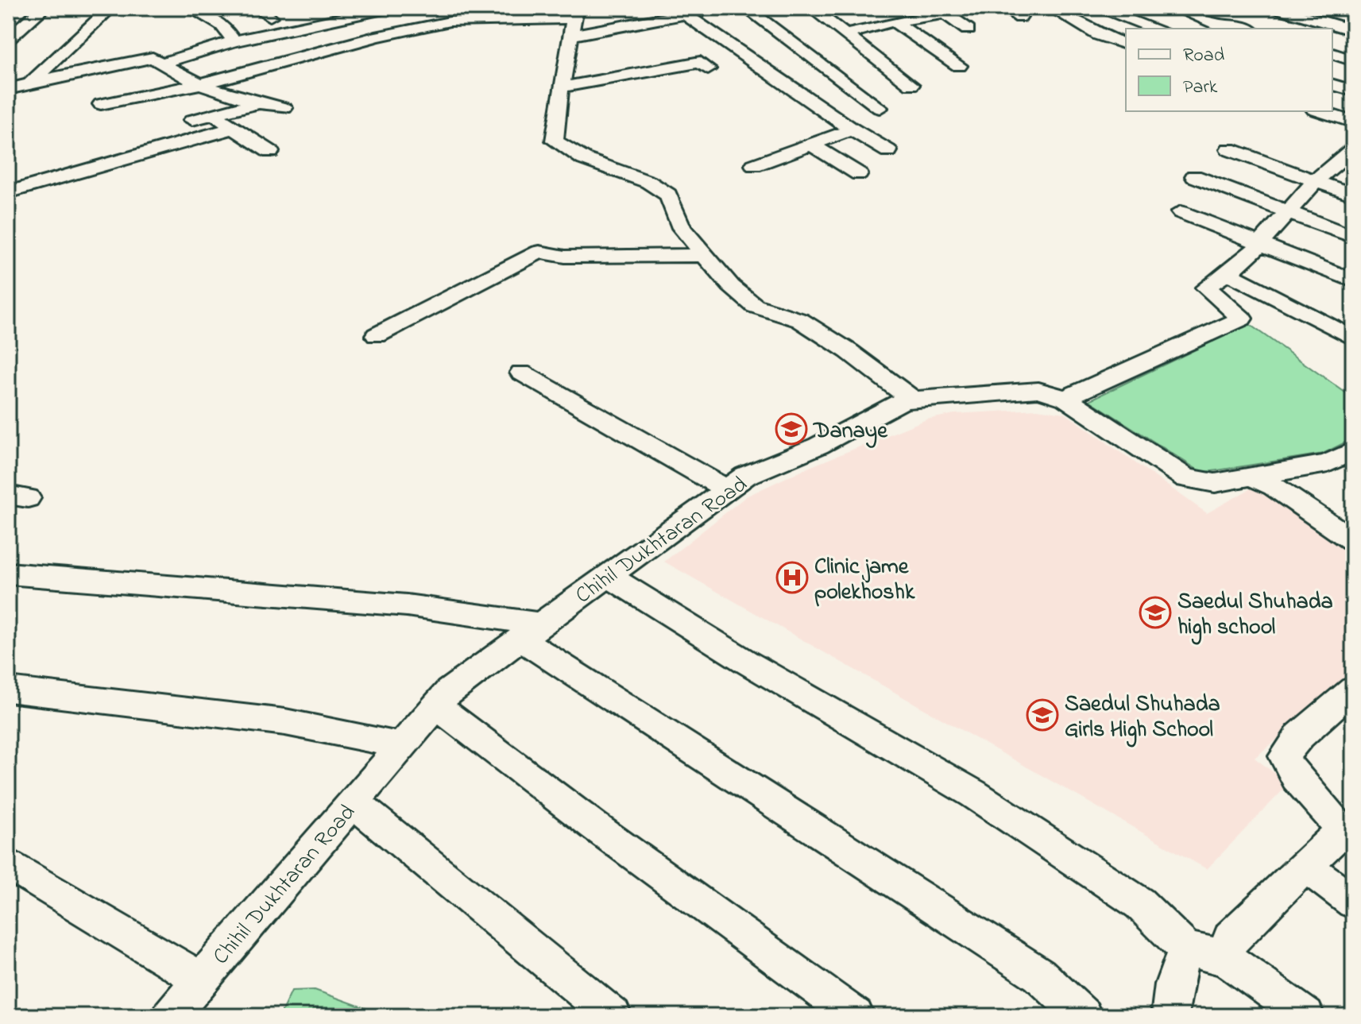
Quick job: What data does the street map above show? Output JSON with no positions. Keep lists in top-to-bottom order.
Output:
{
  "streets": {
    "street": ["Chihil Dukhtaran Road"]
  },
  "places": {
    "school or university": ["Danaye", "Saedul Shuhada high school", "Saedul Shuhada Girls High School"],
    "hospital": ["Clinic jame polekhoshk"]
  },
  "legend": ["Road", "Park"]
}
